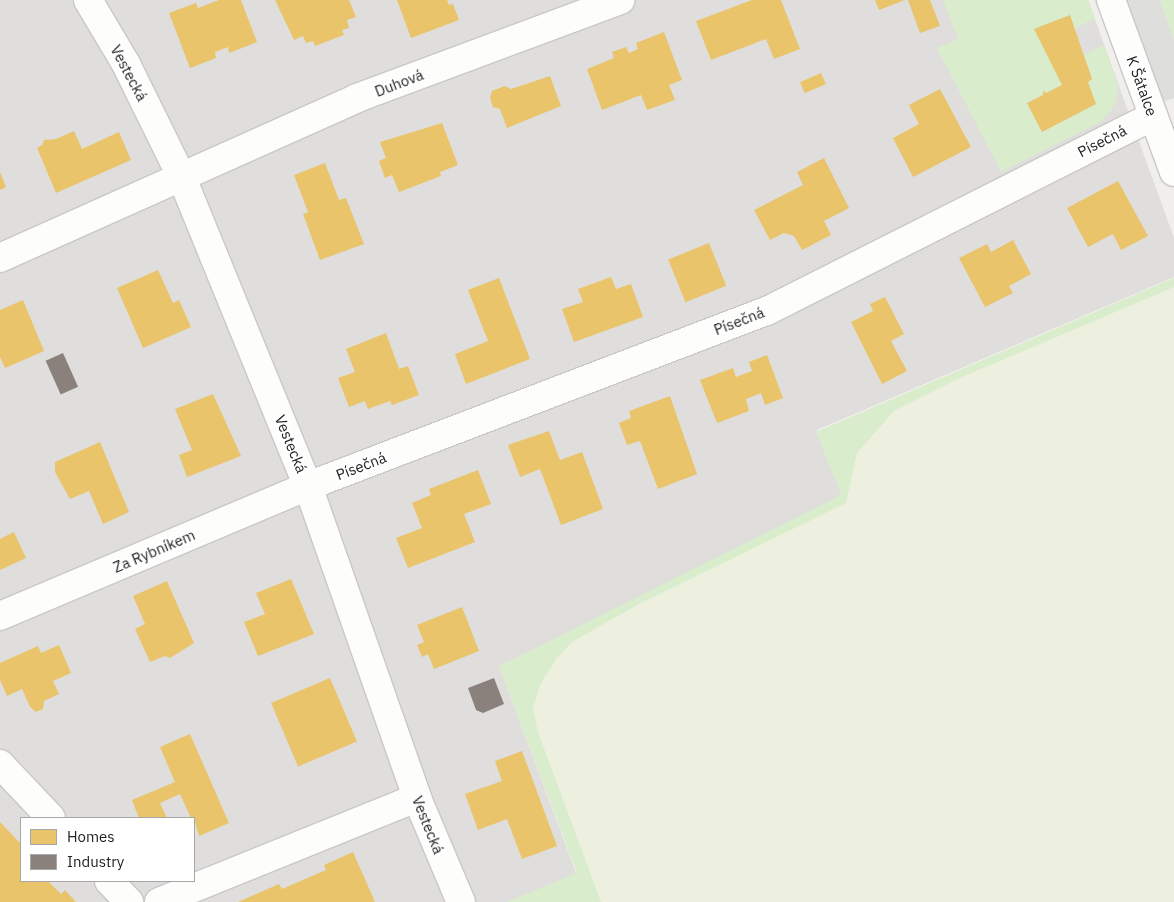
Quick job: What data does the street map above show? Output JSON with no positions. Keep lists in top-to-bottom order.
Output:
{
  "streets": {
    "street": [
      "Vestecká",
      "Duhová",
      "K Šátalce",
      "Písečná",
      "Za Rybníkem"
    ]
  },
  "crossings": [
    ["Vestecká", "Duhová"],
    ["Vestecká", "Písečná"],
    ["Vestecká", "Za Rybníkem"],
    ["K Šátalce", "Písečná"],
    ["Písečná", "Za Rybníkem"]
  ],
  "legend": ["Homes", "Industry"]
}
